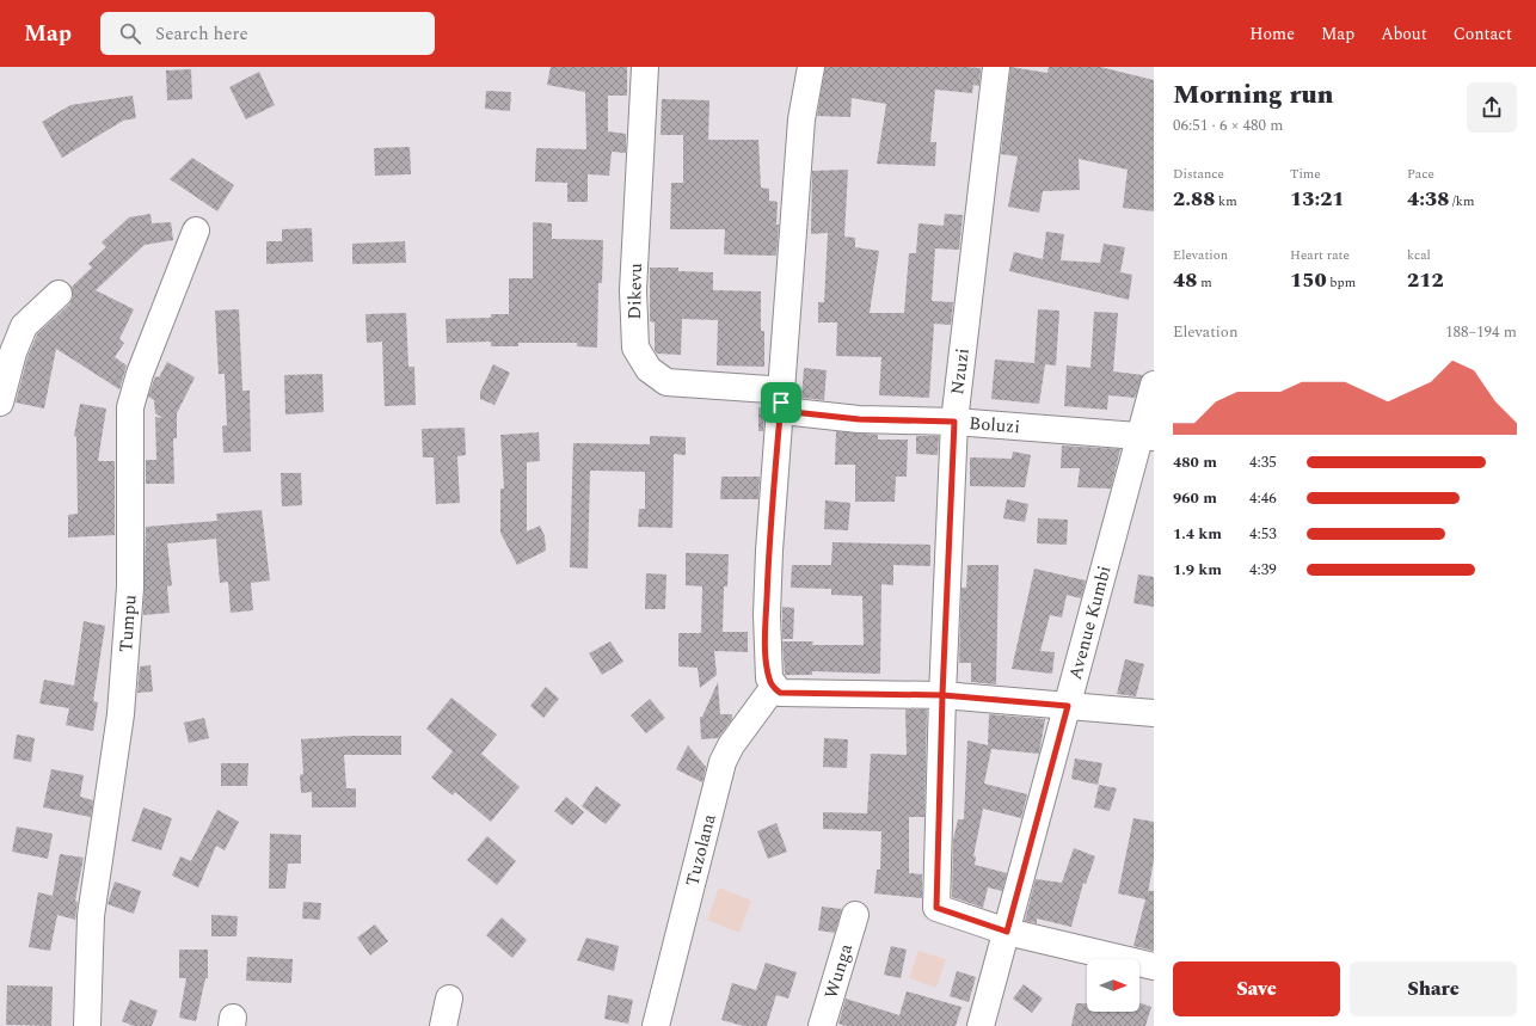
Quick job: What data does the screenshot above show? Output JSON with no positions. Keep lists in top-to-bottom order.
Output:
{
  "streets": {
    "street": [
      "Dikevu",
      "Nzuzi",
      "Boluzi",
      "Avenue Kumbi",
      "Tumpu",
      "Tuzolana",
      "Wunga"
    ]
  },
  "crossings": [
    ["Dikevu", "Boluzi"],
    ["Nzuzi", "Boluzi"],
    ["Nzuzi", "Avenue Kumbi"],
    ["Boluzi", "Avenue Kumbi"]
  ],
  "north": "right",
  "page": {
    "header": "Map",
    "search": "Search here",
    "nav": [
      "Home",
      "Map",
      "About",
      "Contact"
    ],
    "heading": ["Morning run", "06:51 · 6 × 480 m"],
    "stats": [
      ["Distance", "2.88 km"],
      ["Time", "13:21"],
      ["Pace", "4:38 /km"],
      ["Elevation", "48 m"],
      ["Heart rate", "150 bpm"],
      ["kcal", "212"]
    ],
    "chart": ["Elevation", "188–194 m"],
    "list": [
      {
        "name": "480 m",
        "note": "4:35"
      },
      {
        "name": "960 m",
        "note": "4:46"
      },
      {
        "name": "1.4 km",
        "note": "4:53"
      },
      {
        "name": "1.9 km",
        "note": "4:39"
      }
    ],
    "buttons": ["Save", "Share"]
  }
}
